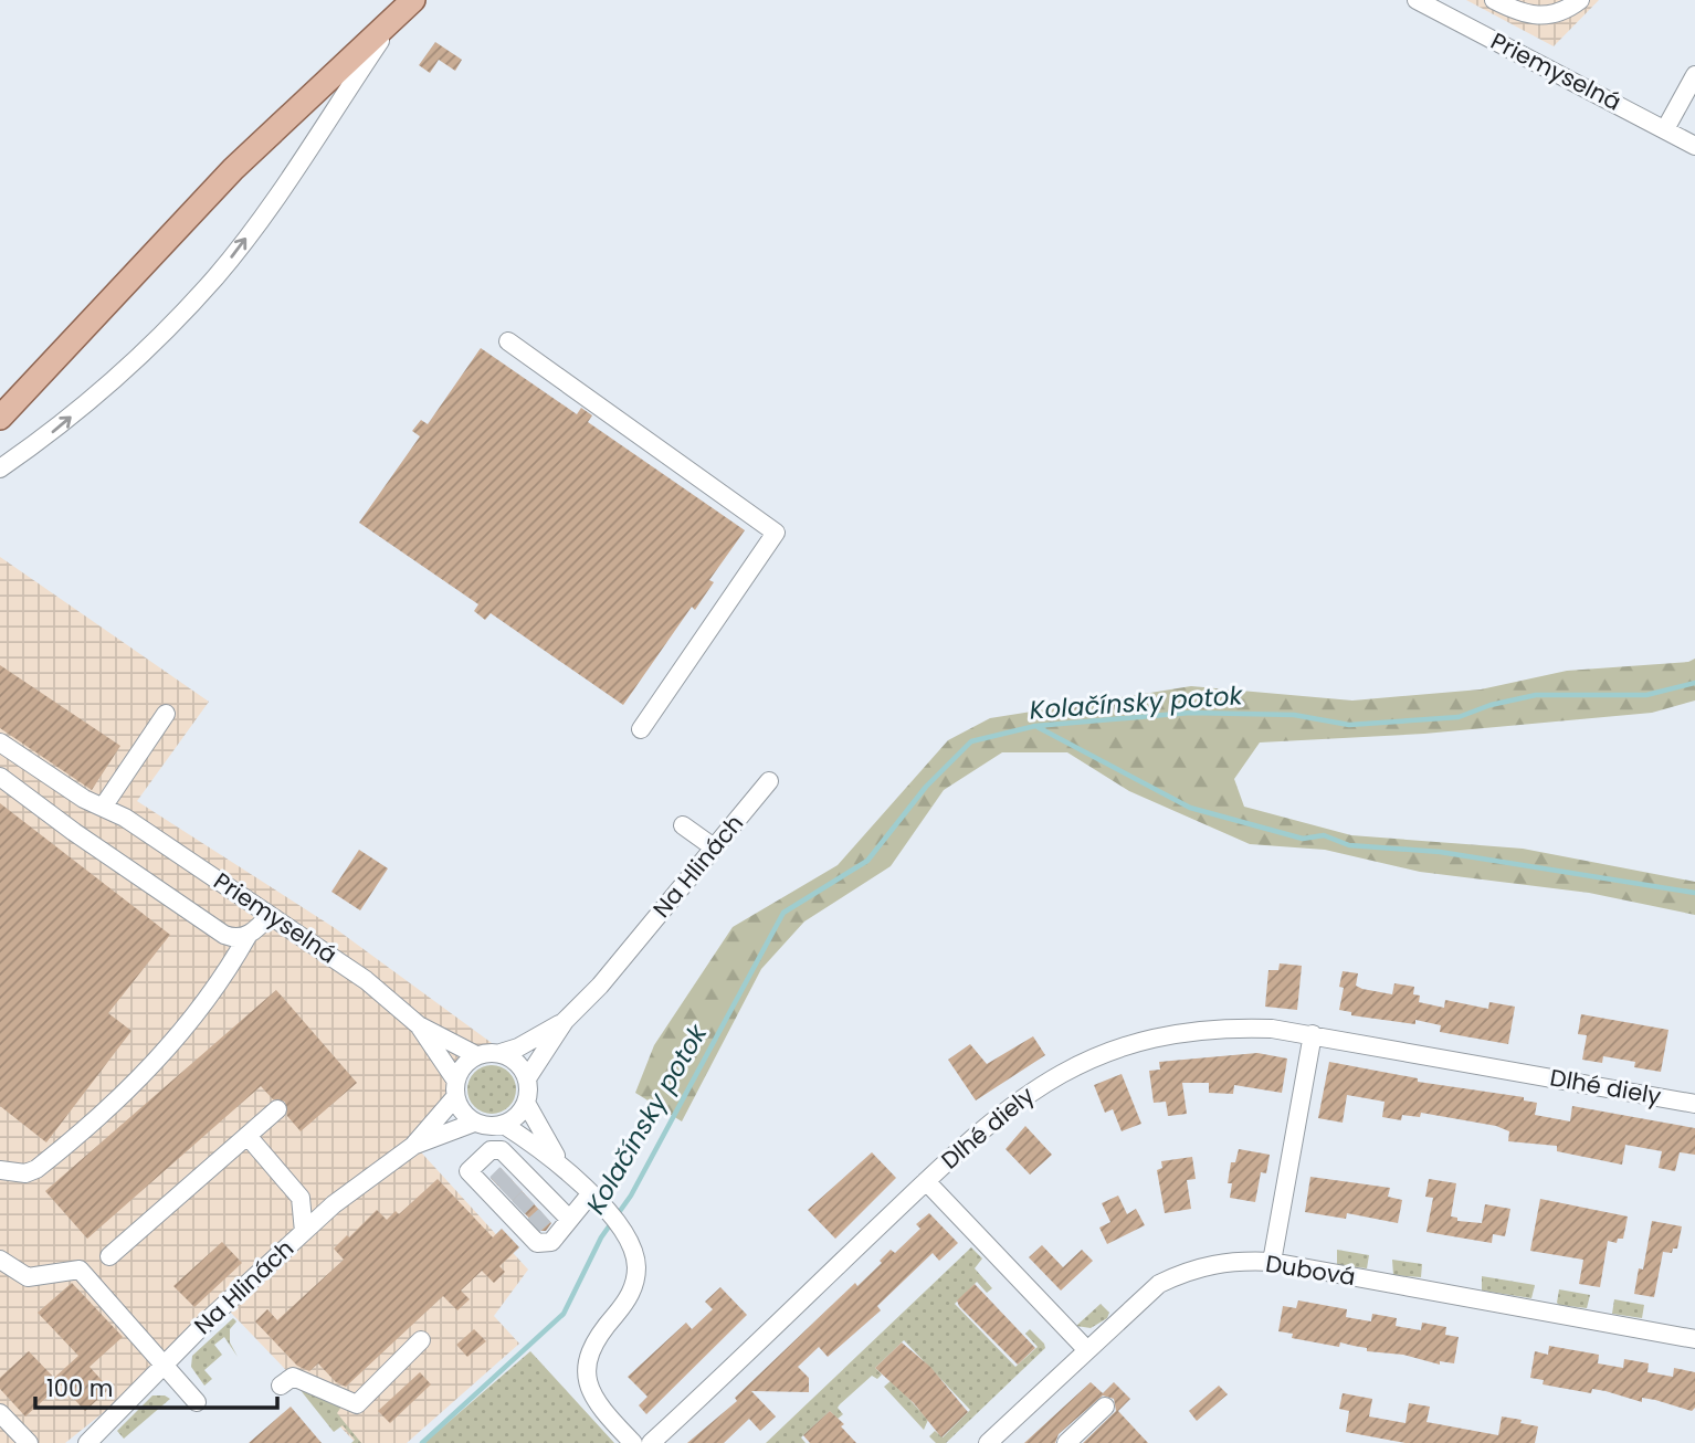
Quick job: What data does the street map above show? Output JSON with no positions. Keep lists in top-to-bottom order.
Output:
{
  "streets": {
    "street": [
      "Priemyselná",
      "Na Hlinách",
      "Dlhé diely",
      "Dubová"
    ]
  },
  "crossings": [
    ["Priemyselná", "Na Hlinách"]
  ],
  "water": ["Kolačínsky potok"],
  "scale_bar": "100 m"
}
